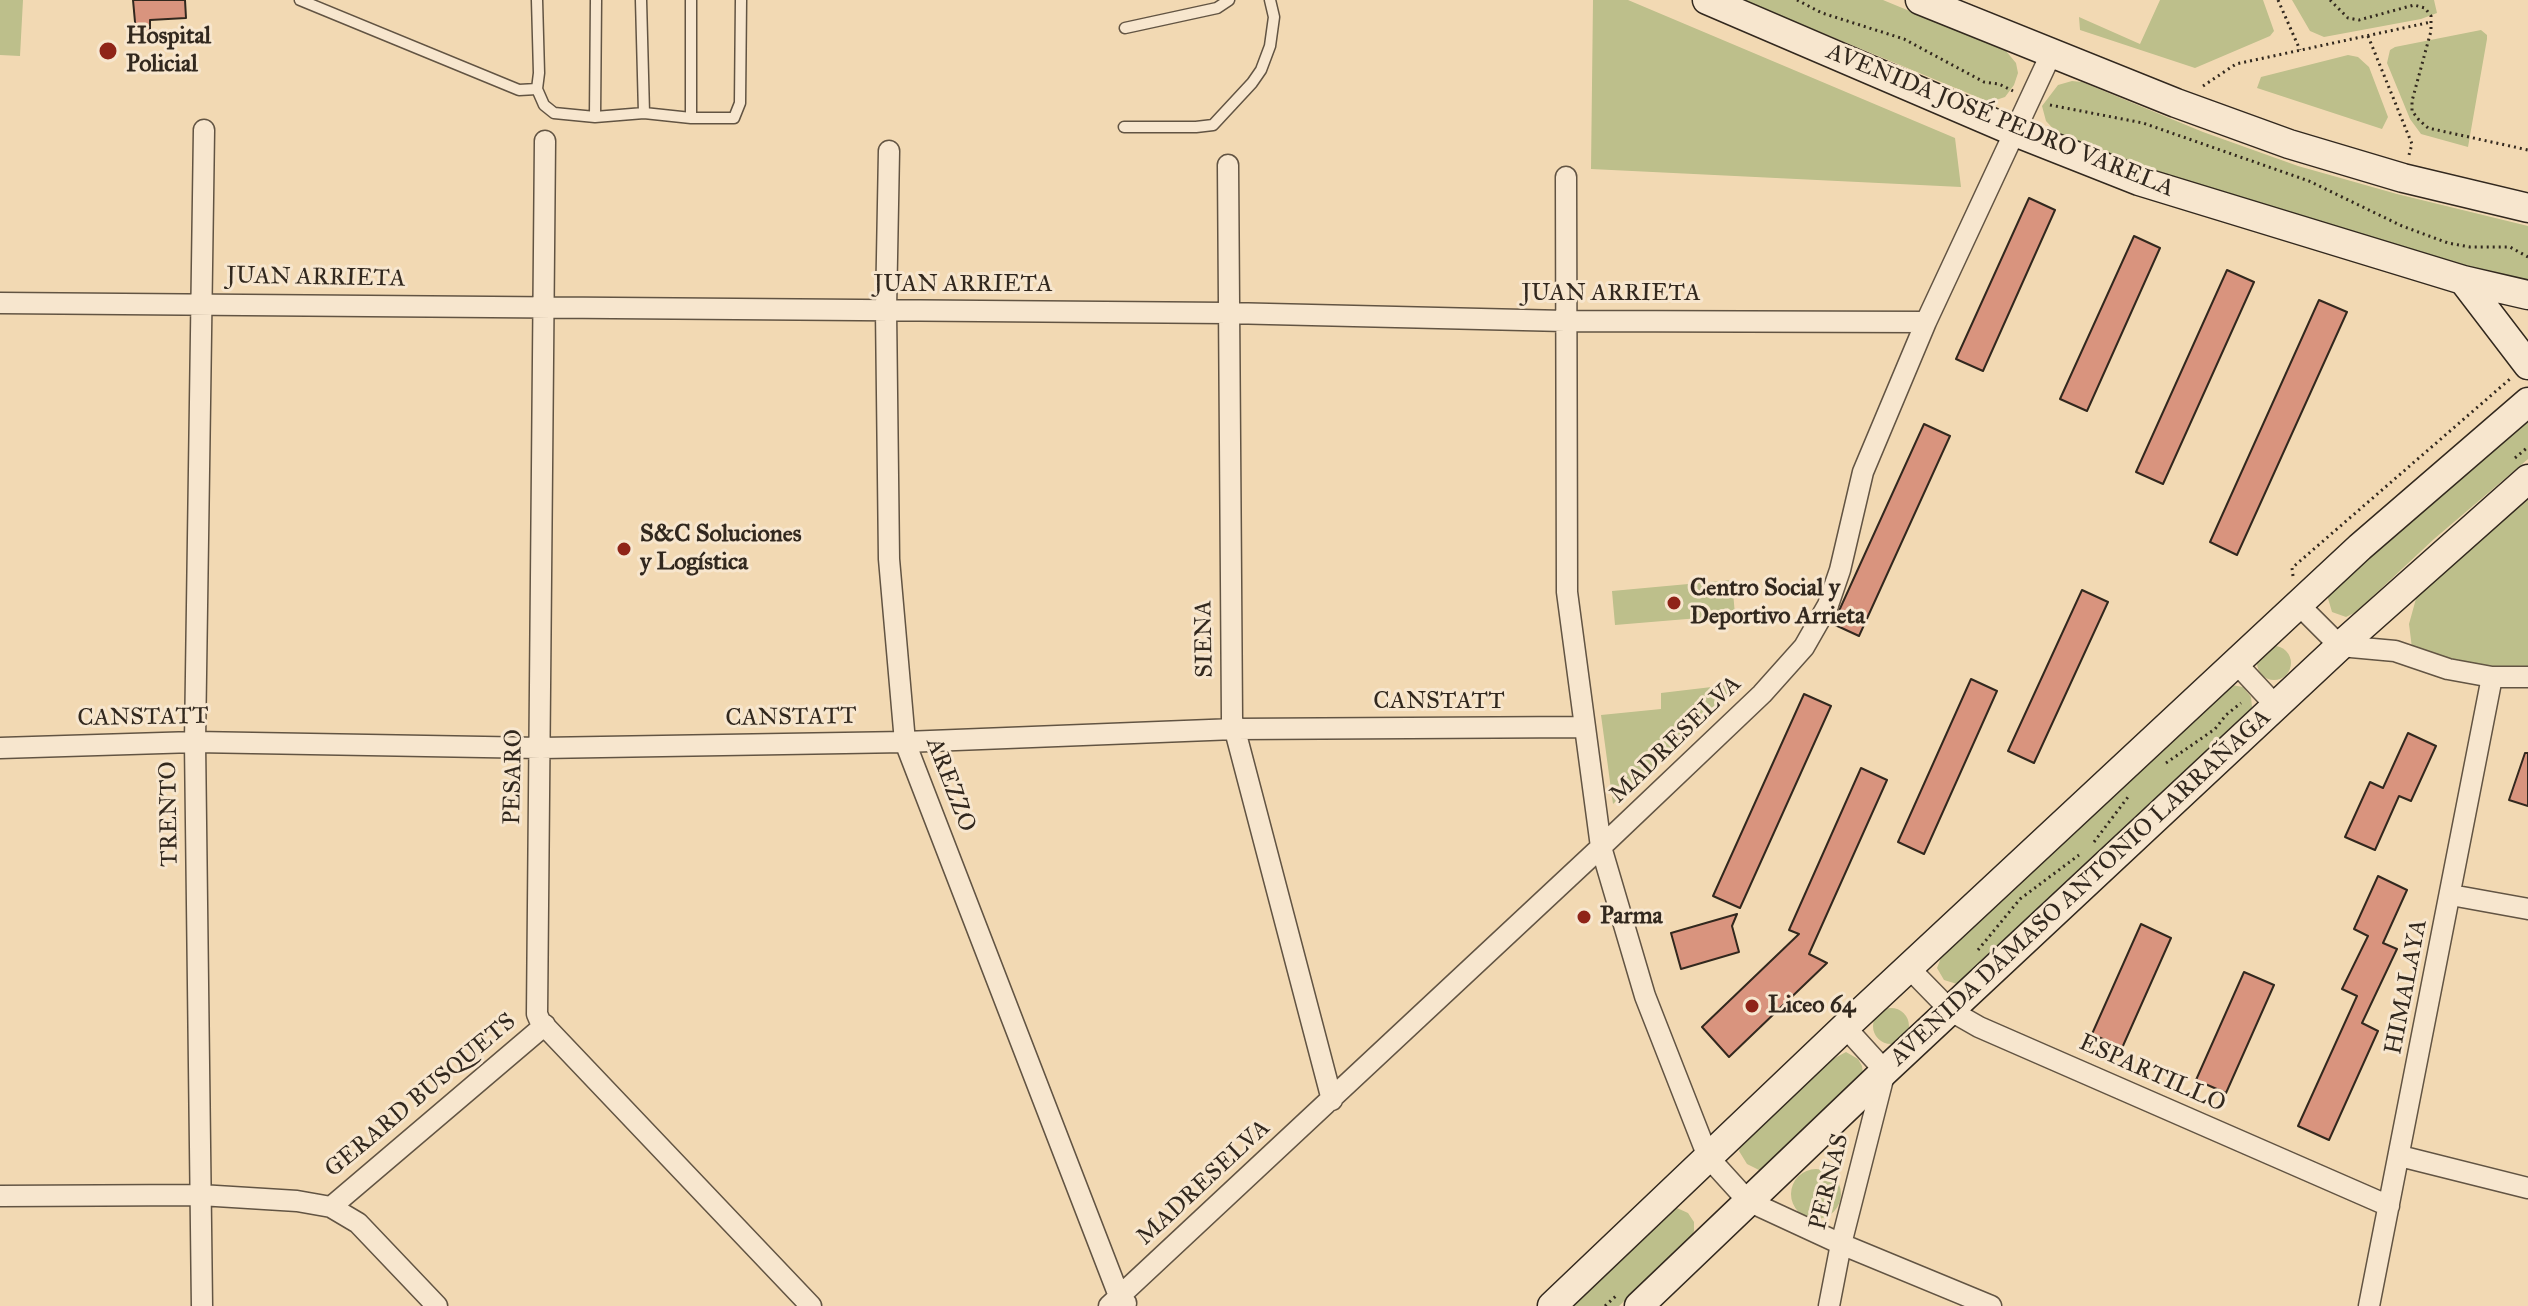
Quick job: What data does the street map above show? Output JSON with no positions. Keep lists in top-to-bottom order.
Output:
{
  "streets": {
    "street": [
      "AVENIDA JOSÉ PEDRO VARELA",
      "JUAN ARRIETA",
      "SIENA",
      "CANSTATT",
      "MADRESELVA",
      "PESARO",
      "AREZZO",
      "TRENTO",
      "AVENIDA DÁMASO ANTONIO LARRAÑAGA",
      "HIMALAYA",
      "ESPARTILLO",
      "GERARD BUSQUETS",
      "PERNAS"
    ]
  },
  "crossings": [
    ["AVENIDA JOSÉ PEDRO VARELA", "MADRESELVA"],
    ["JUAN ARRIETA", "SIENA"],
    ["JUAN ARRIETA", "MADRESELVA"],
    ["JUAN ARRIETA", "PESARO"],
    ["JUAN ARRIETA", "AREZZO"],
    ["JUAN ARRIETA", "TRENTO"],
    ["SIENA", "CANSTATT"],
    ["SIENA", "MADRESELVA"],
    ["CANSTATT", "PESARO"],
    ["CANSTATT", "AREZZO"],
    ["CANSTATT", "TRENTO"],
    ["MADRESELVA", "AREZZO"],
    ["PESARO", "GERARD BUSQUETS"],
    ["AVENIDA DÁMASO ANTONIO LARRAÑAGA", "ESPARTILLO"],
    ["AVENIDA DÁMASO ANTONIO LARRAÑAGA", "PERNAS"],
    ["HIMALAYA", "ESPARTILLO"]
  ],
  "places": [
    "Hospital Policial",
    "S&C Soluciones y Logística",
    "Centro Social y Deportivo Arrieta",
    "Parma",
    "Liceo 64"
  ]
}
